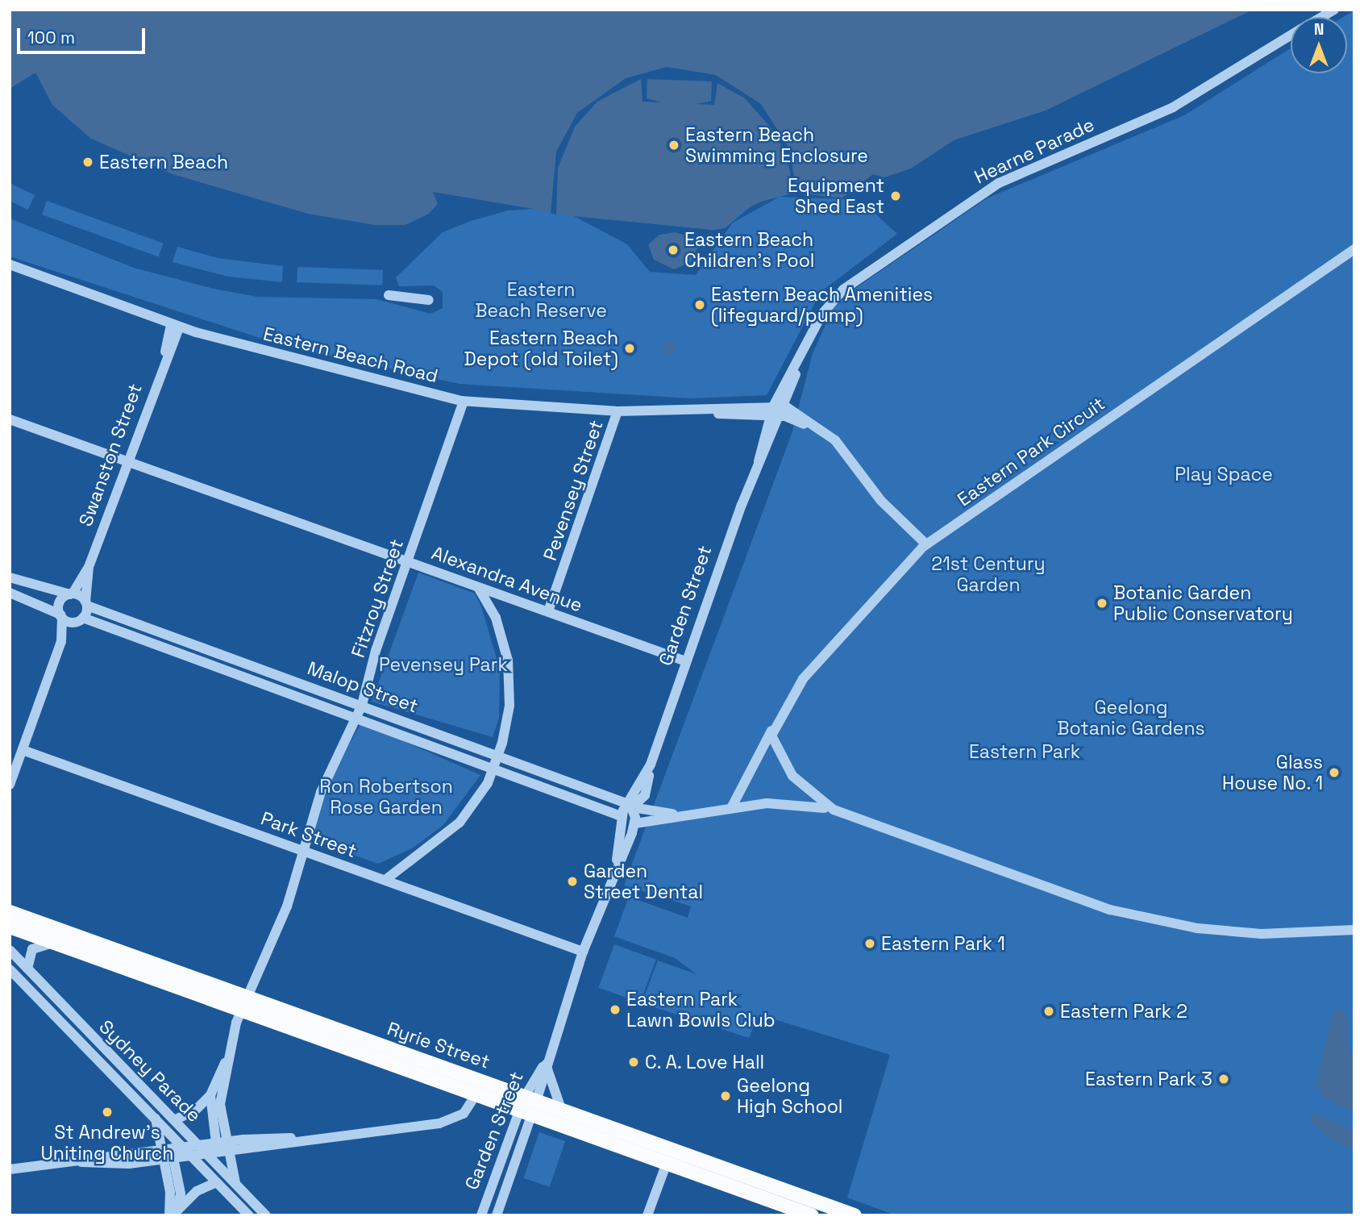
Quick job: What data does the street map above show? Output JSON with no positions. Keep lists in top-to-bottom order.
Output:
{
  "streets": {
    "main road": ["Ryrie Street"],
    "street": [
      "Hearne Parade",
      "Eastern Beach Road",
      "Eastern Park Circuit",
      "Swanston Street",
      "Pevensey Street",
      "Alexandra Avenue",
      "Fitzroy Street",
      "Garden Street",
      "Malop Street",
      "Park Street",
      "Sydney Parade"
    ]
  },
  "crossings": [
    ["Hearne Parade", "Eastern Beach Road"],
    ["Hearne Parade", "Garden Street"],
    ["Eastern Beach Road", "Swanston Street"],
    ["Eastern Beach Road", "Pevensey Street"],
    ["Eastern Beach Road", "Fitzroy Street"],
    ["Eastern Beach Road", "Garden Street"],
    ["Swanston Street", "Alexandra Avenue"],
    ["Swanston Street", "Malop Street"],
    ["Pevensey Street", "Alexandra Avenue"],
    ["Alexandra Avenue", "Fitzroy Street"],
    ["Alexandra Avenue", "Garden Street"],
    ["Fitzroy Street", "Malop Street"],
    ["Fitzroy Street", "Park Street"],
    ["Fitzroy Street", "Ryrie Street"],
    ["Garden Street", "Malop Street"],
    ["Garden Street", "Park Street"],
    ["Garden Street", "Ryrie Street"]
  ],
  "parks": [
    "Eastern Beach Reserve",
    "Play Space",
    "21st Century Garden",
    "Pevensey Park",
    "Geelong Botanic Gardens",
    "Eastern Park",
    "Ron Robertson Rose Garden"
  ],
  "places": [
    "Eastern Beach Swimming Enclosure",
    "Eastern Beach",
    "Equipment Shed East",
    "Eastern Beach Children's Pool",
    "Eastern Beach Amenities (lifeguard/pump)",
    "Eastern Beach Depot (old Toilet)",
    "Botanic Garden Public Conservatory",
    "Glass House No. 1",
    "Garden Street Dental",
    "Eastern Park 1",
    "Eastern Park Lawn Bowls Club",
    "Eastern Park 2",
    "C. A. Love Hall",
    "Eastern Park 3",
    "Geelong High School",
    "St Andrew's Uniting Church"
  ],
  "scale_bar": "100 m",
  "north": "top"
}
